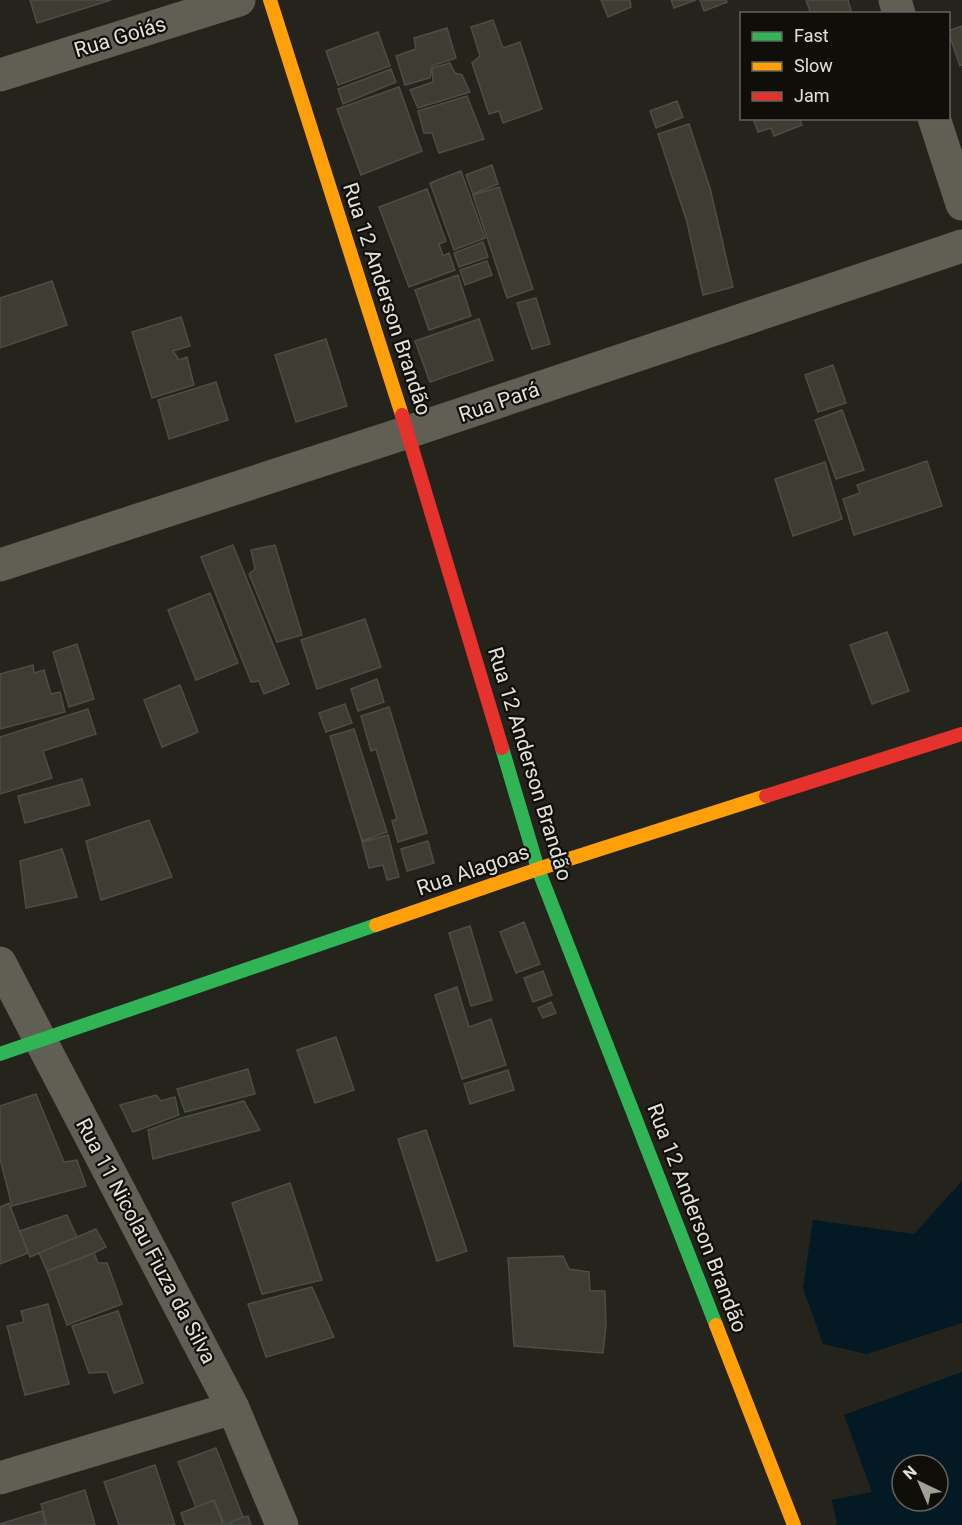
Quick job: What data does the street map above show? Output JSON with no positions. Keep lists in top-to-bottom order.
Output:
{
  "streets": {
    "street": [
      "Rua Goiás",
      "Rua 12 Anderson Brandão",
      "Rua Pará",
      "Rua Alagoas",
      "Rua 11 Nicolau Fiuza da Silva"
    ]
  },
  "crossings": [
    ["Rua 12 Anderson Brandão", "Rua Pará"],
    ["Rua 12 Anderson Brandão", "Rua Alagoas"],
    ["Rua Alagoas", "Rua 11 Nicolau Fiuza da Silva"]
  ],
  "legend": ["Fast", "Slow", "Jam"],
  "north": "top left"
}
